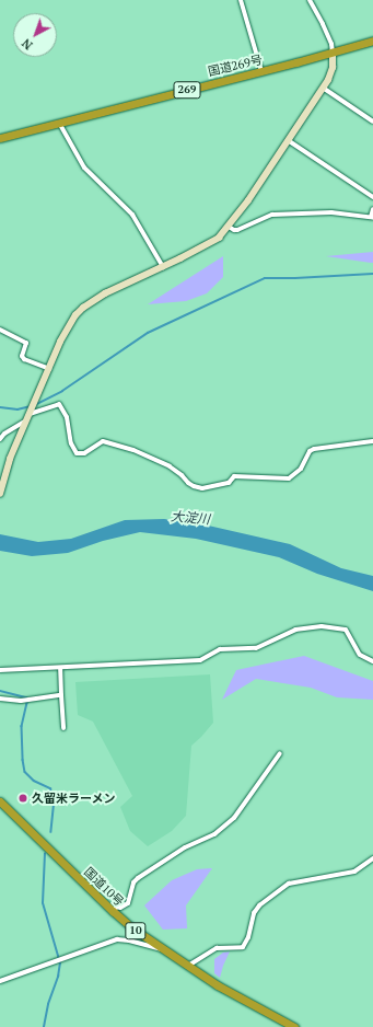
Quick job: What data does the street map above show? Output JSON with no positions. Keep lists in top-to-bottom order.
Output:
{
  "streets": {
    "highway": [
      "国道269号",
      "269",
      "国道10号",
      "10"
    ]
  },
  "water": ["大淀川"],
  "places": ["久留米ラーメン"],
  "north": "bottom left"
}
